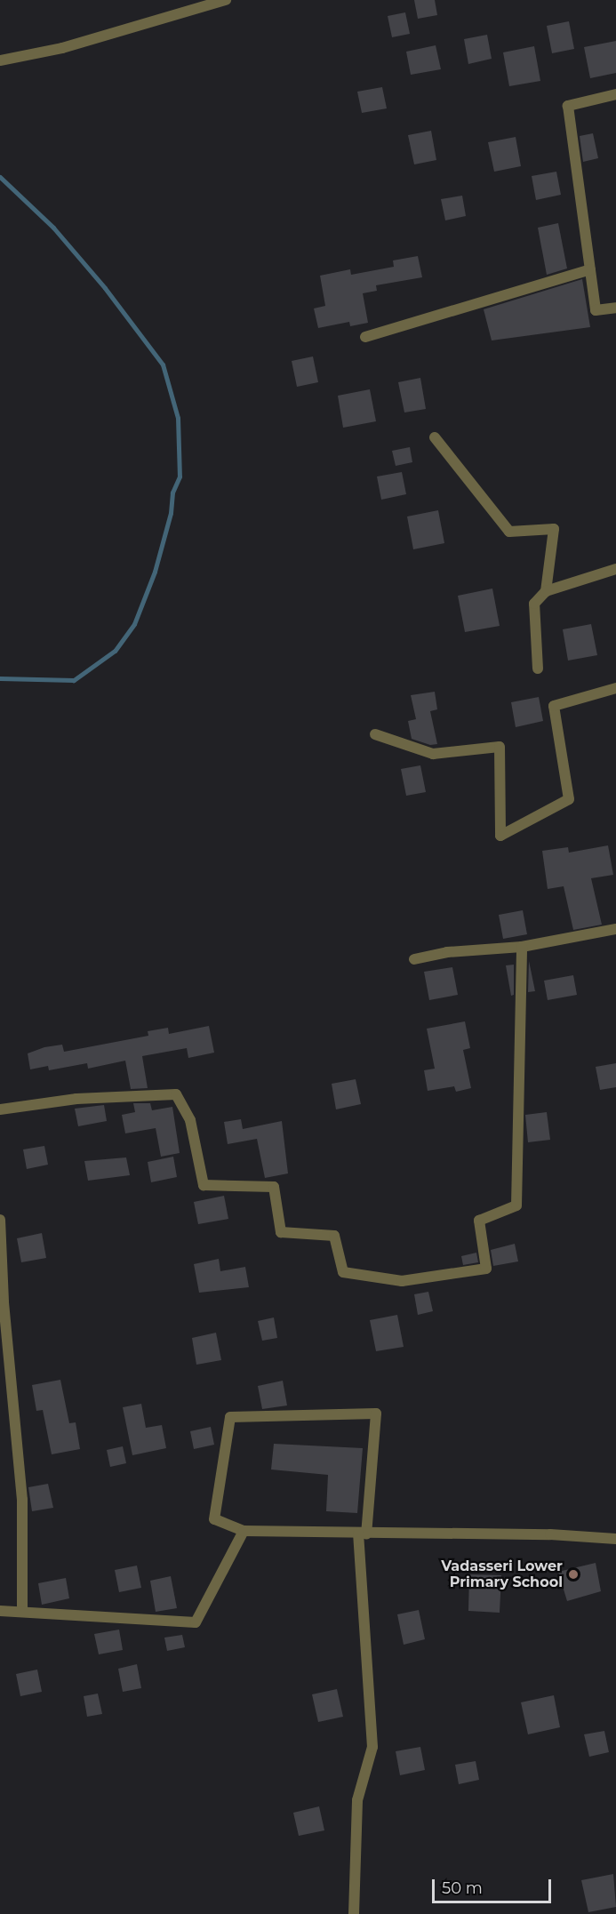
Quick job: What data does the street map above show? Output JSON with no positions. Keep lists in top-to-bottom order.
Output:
{
  "places": ["Vadasseri Lower Primary School"],
  "scale_bar": "50 m"
}
